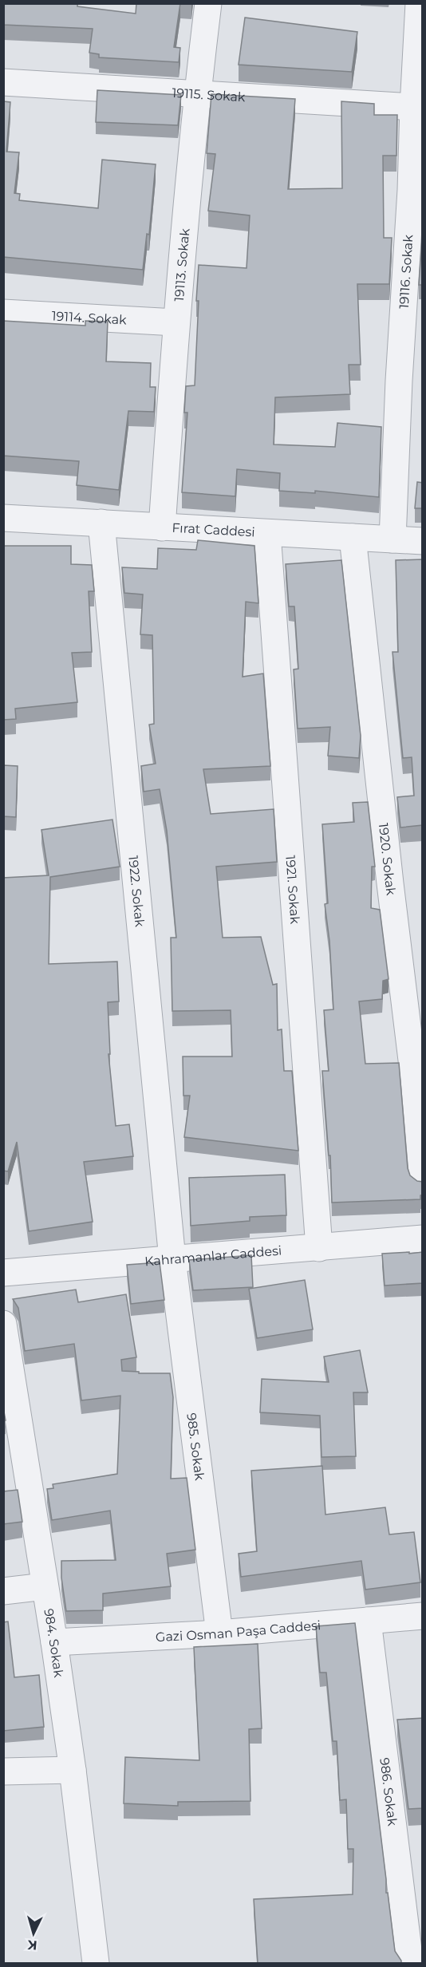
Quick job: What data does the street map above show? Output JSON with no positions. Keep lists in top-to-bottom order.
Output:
{
  "streets": {
    "street": [
      "19115. Sokak",
      "19113. Sokak",
      "19116. Sokak",
      "19114. Sokak",
      "Fırat Caddesi",
      "1920. Sokak",
      "1921. Sokak",
      "1922. Sokak",
      "Kahramanlar Caddesi",
      "985. Sokak",
      "Gazi Osman Paşa Caddesi",
      "984. Sokak",
      "986. Sokak"
    ]
  },
  "crossings": [
    ["19115. Sokak", "19113. Sokak"],
    ["19115. Sokak", "19116. Sokak"],
    ["19113. Sokak", "19114. Sokak"],
    ["19113. Sokak", "Fırat Caddesi"],
    ["19116. Sokak", "Fırat Caddesi"],
    ["Fırat Caddesi", "1920. Sokak"],
    ["Fırat Caddesi", "1921. Sokak"],
    ["Fırat Caddesi", "1922. Sokak"],
    ["1921. Sokak", "Kahramanlar Caddesi"],
    ["1922. Sokak", "Kahramanlar Caddesi"],
    ["1922. Sokak", "985. Sokak"],
    ["Kahramanlar Caddesi", "985. Sokak"],
    ["985. Sokak", "Gazi Osman Paşa Caddesi"],
    ["Gazi Osman Paşa Caddesi", "984. Sokak"],
    ["Gazi Osman Paşa Caddesi", "986. Sokak"]
  ],
  "north": "bottom"
}
